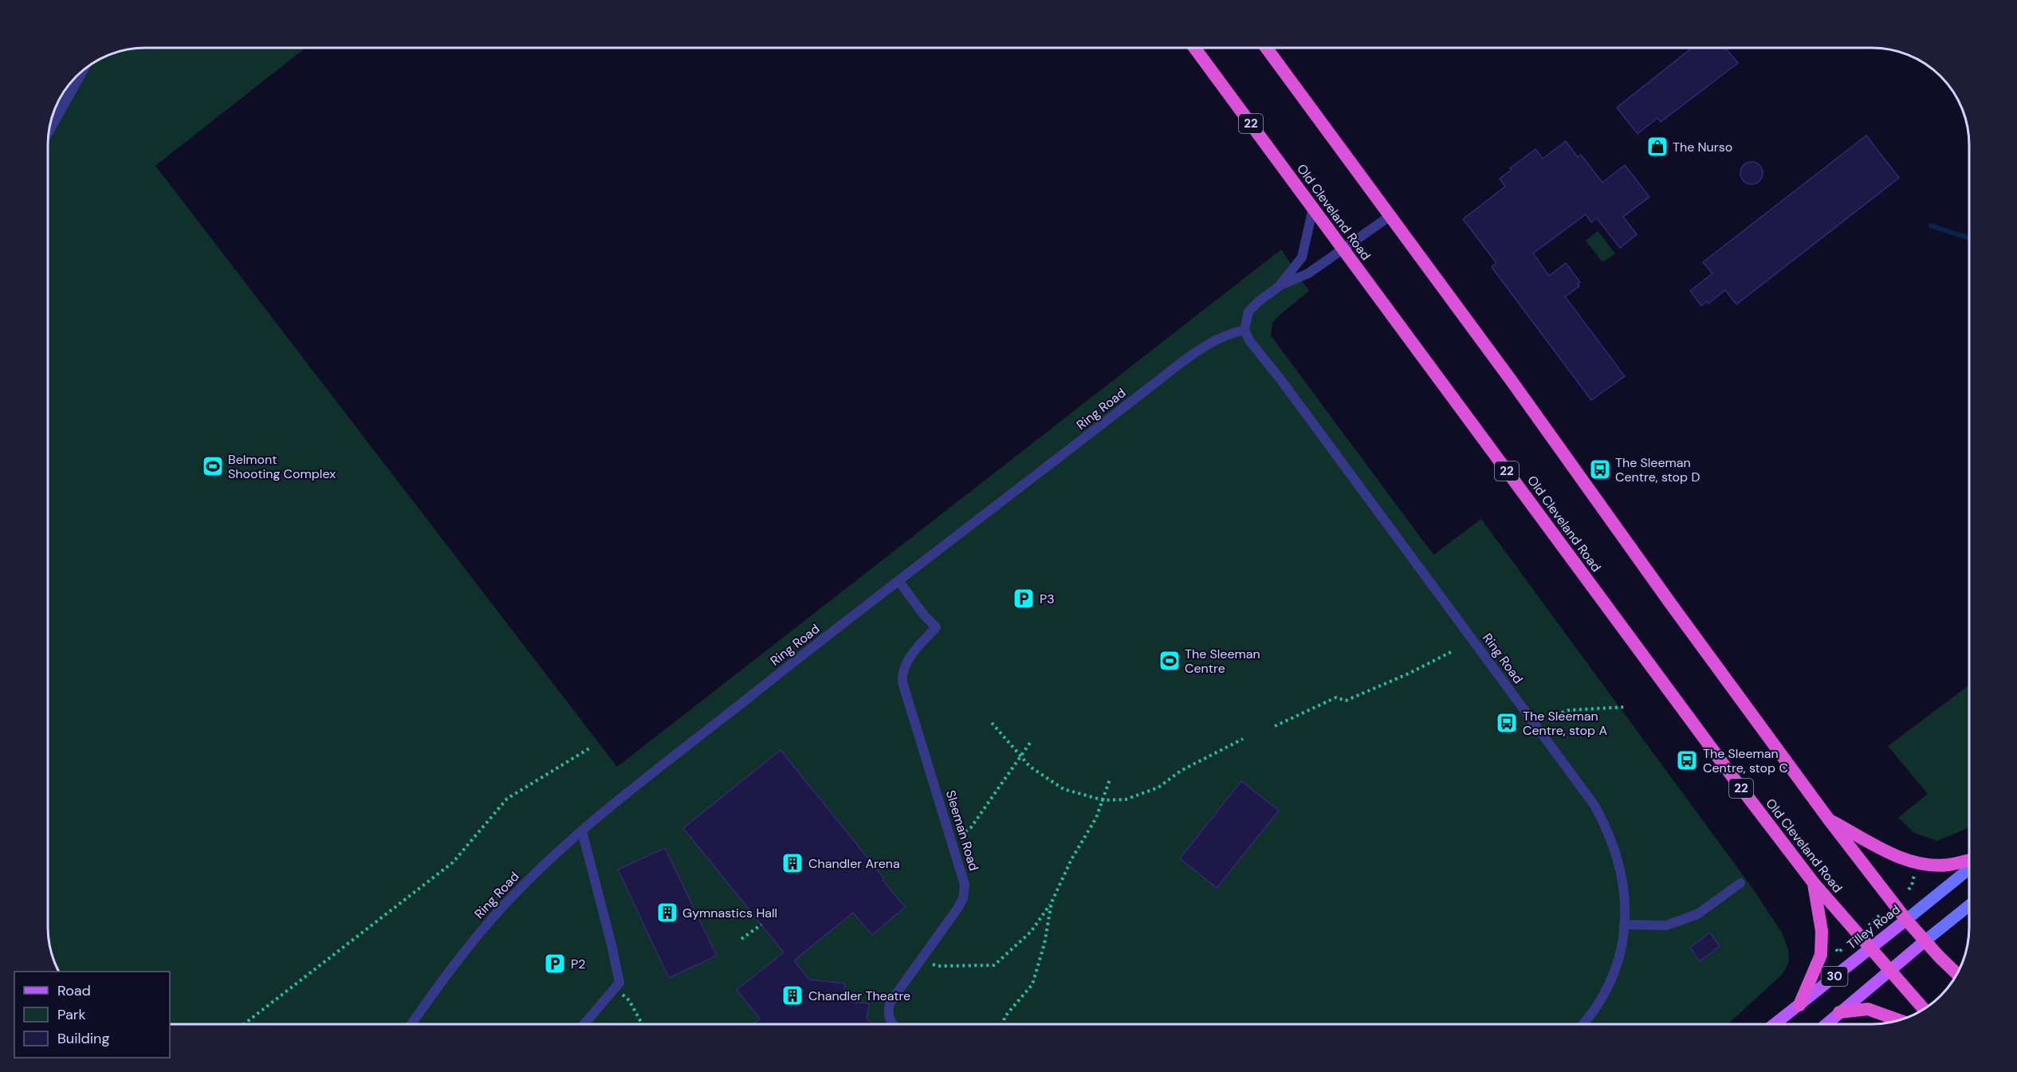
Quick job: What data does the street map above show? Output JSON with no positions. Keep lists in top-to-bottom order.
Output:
{
  "streets": {
    "highway": ["22", "Old Cleveland Road"],
    "main road": ["Tilley Road", "30"],
    "lane": ["Ring Road", "Sleeman Road"]
  },
  "crossings": [
    ["Old Cleveland Road", "Tilley Road"],
    ["Old Cleveland Road", "30"],
    ["Ring Road", "Sleeman Road"]
  ],
  "places": {
    "shop": ["The Nurso"],
    "sports": ["Belmont Shooting Complex", "The Sleeman Centre"],
    "bus stop": ["The Sleeman Centre, stop D", "The Sleeman Centre, stop A", "The Sleeman Centre, stop C"],
    "parking": ["P3", "P2"],
    "building": ["Chandler Arena", "Gymnastics Hall", "Chandler Theatre"]
  },
  "legend": ["Road", "Park", "Building"]
}
